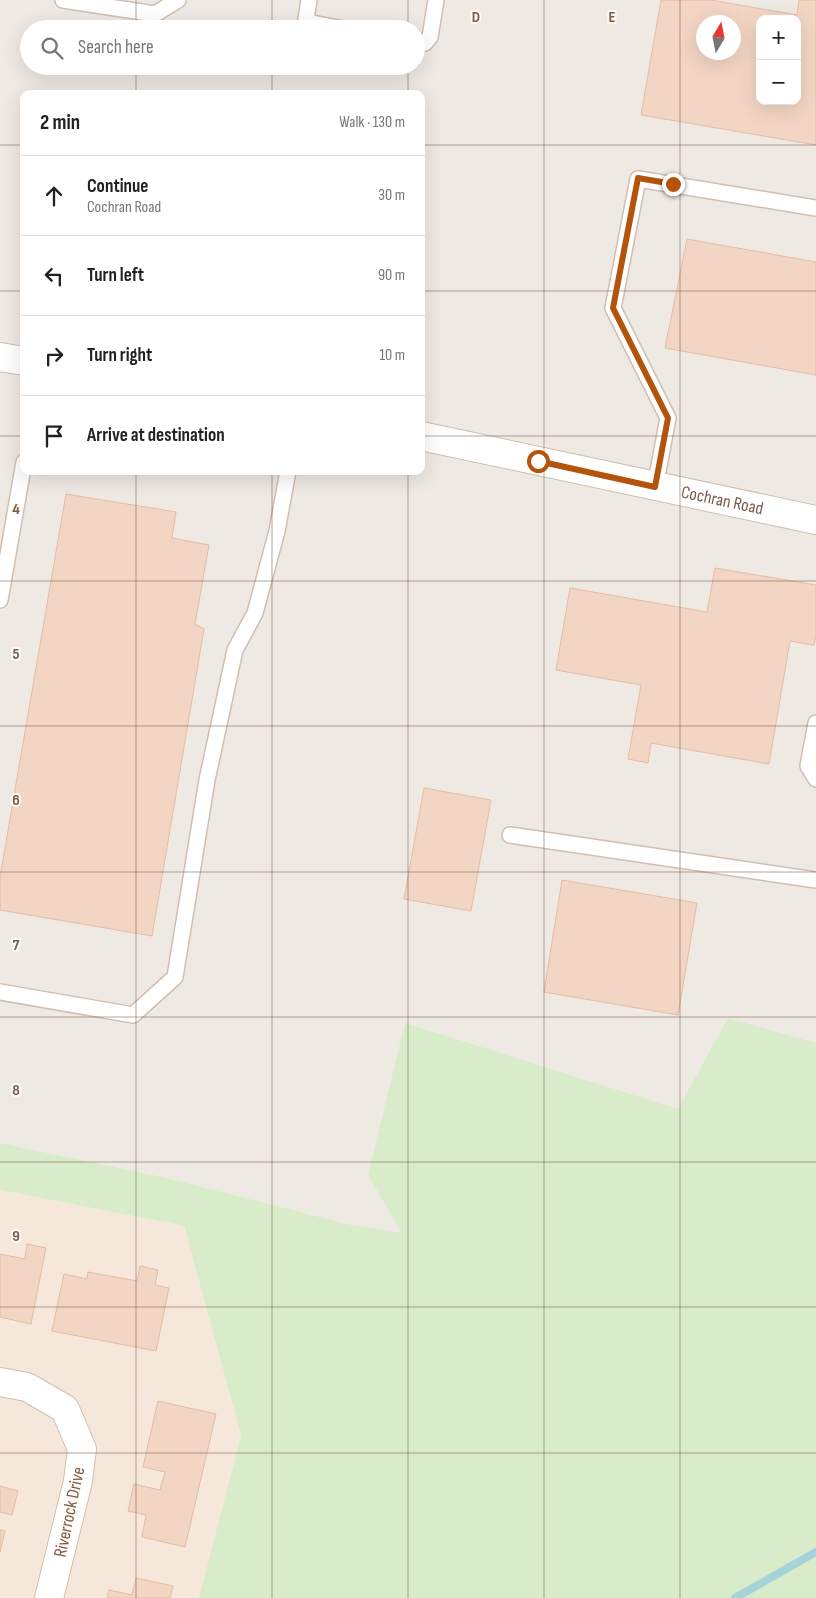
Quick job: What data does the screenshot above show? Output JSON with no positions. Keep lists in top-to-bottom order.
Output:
{
  "streets": {
    "street": ["Cochran Road", "Riverrock Drive"]
  },
  "north": "top",
  "page": {
    "map_buttons": ["+", "−"],
    "search": "Search here",
    "heading": ["2 min", "Walk · 130 m"],
    "list": [
      ["Continue", "Cochran Road", "30 m"],
      ["Turn left", "90 m"],
      ["Turn right", "10 m"],
      "Arrive at destination"
    ]
  },
  "grid": {
    "columns": ["D", "E"],
    "rows": [
      "4",
      "5",
      "6",
      "7",
      "8",
      "9"
    ]
  }
}
